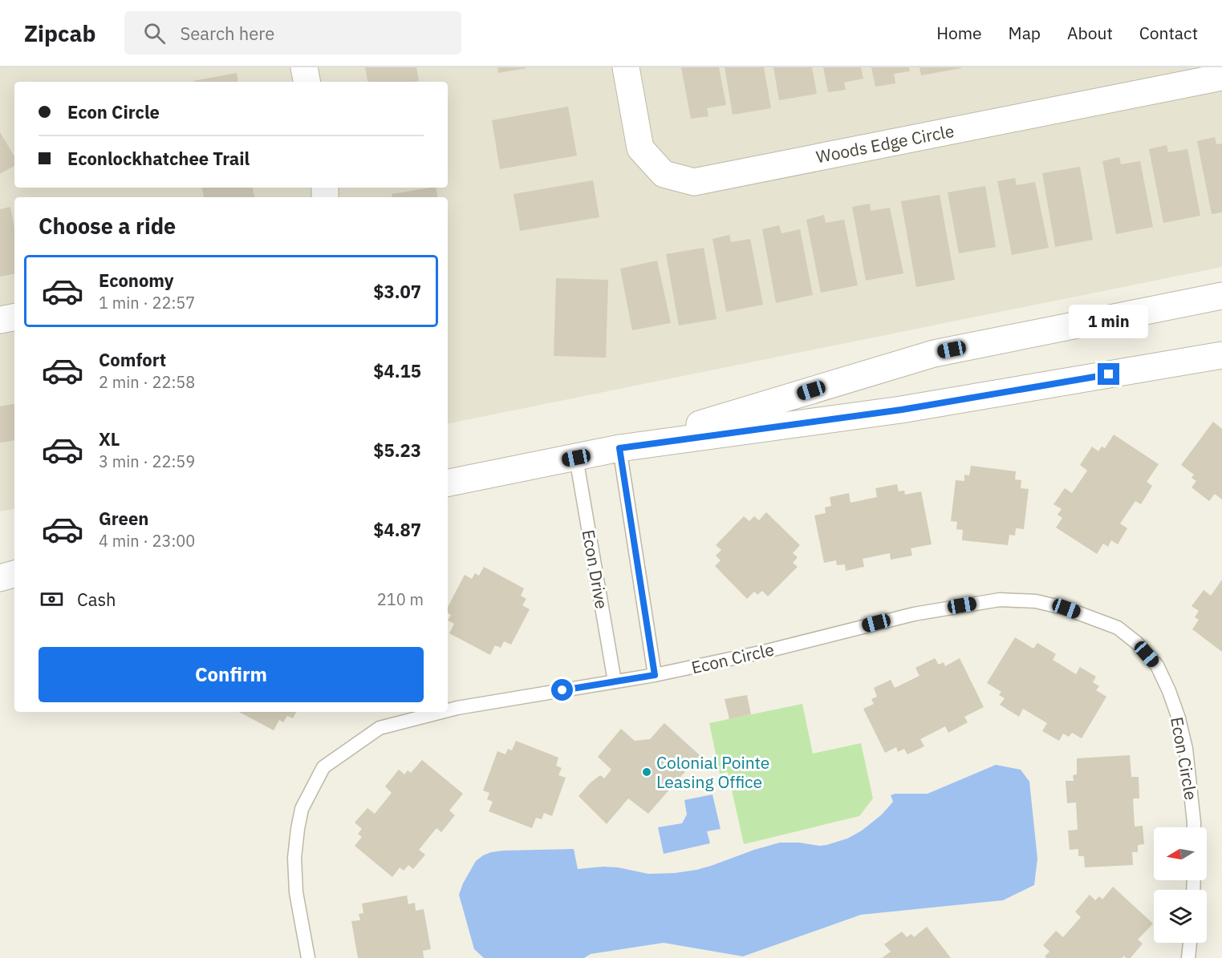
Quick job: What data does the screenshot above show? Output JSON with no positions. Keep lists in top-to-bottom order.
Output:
{
  "streets": {
    "street": ["Woods Edge Circle"],
    "lane": ["Econ Drive", "Econ Circle"]
  },
  "crossings": [
    ["Econ Drive", "Econ Circle"]
  ],
  "places": ["Colonial Pointe Leasing Office"],
  "north": "left",
  "page": {
    "header": "Zipcab",
    "search": "Search here",
    "nav": [
      "Home",
      "Map",
      "About",
      "Contact"
    ],
    "banner": ["Econ Circle", "Econlockhatchee Trail"],
    "heading": "Choose a ride",
    "list": [
      {
        "name": "Economy",
        "note": "1 min · 22:57",
        "value": "$3.07"
      },
      {
        "name": "Comfort",
        "note": "2 min · 22:58",
        "value": "$4.15"
      },
      {
        "name": "XL",
        "note": "3 min · 22:59",
        "value": "$5.23"
      },
      {
        "name": "Green",
        "note": "4 min · 23:00",
        "value": "$4.87"
      }
    ],
    "bubble": "1 min",
    "pay": ["Cash", "210 m"],
    "buttons": "Confirm"
  }
}
